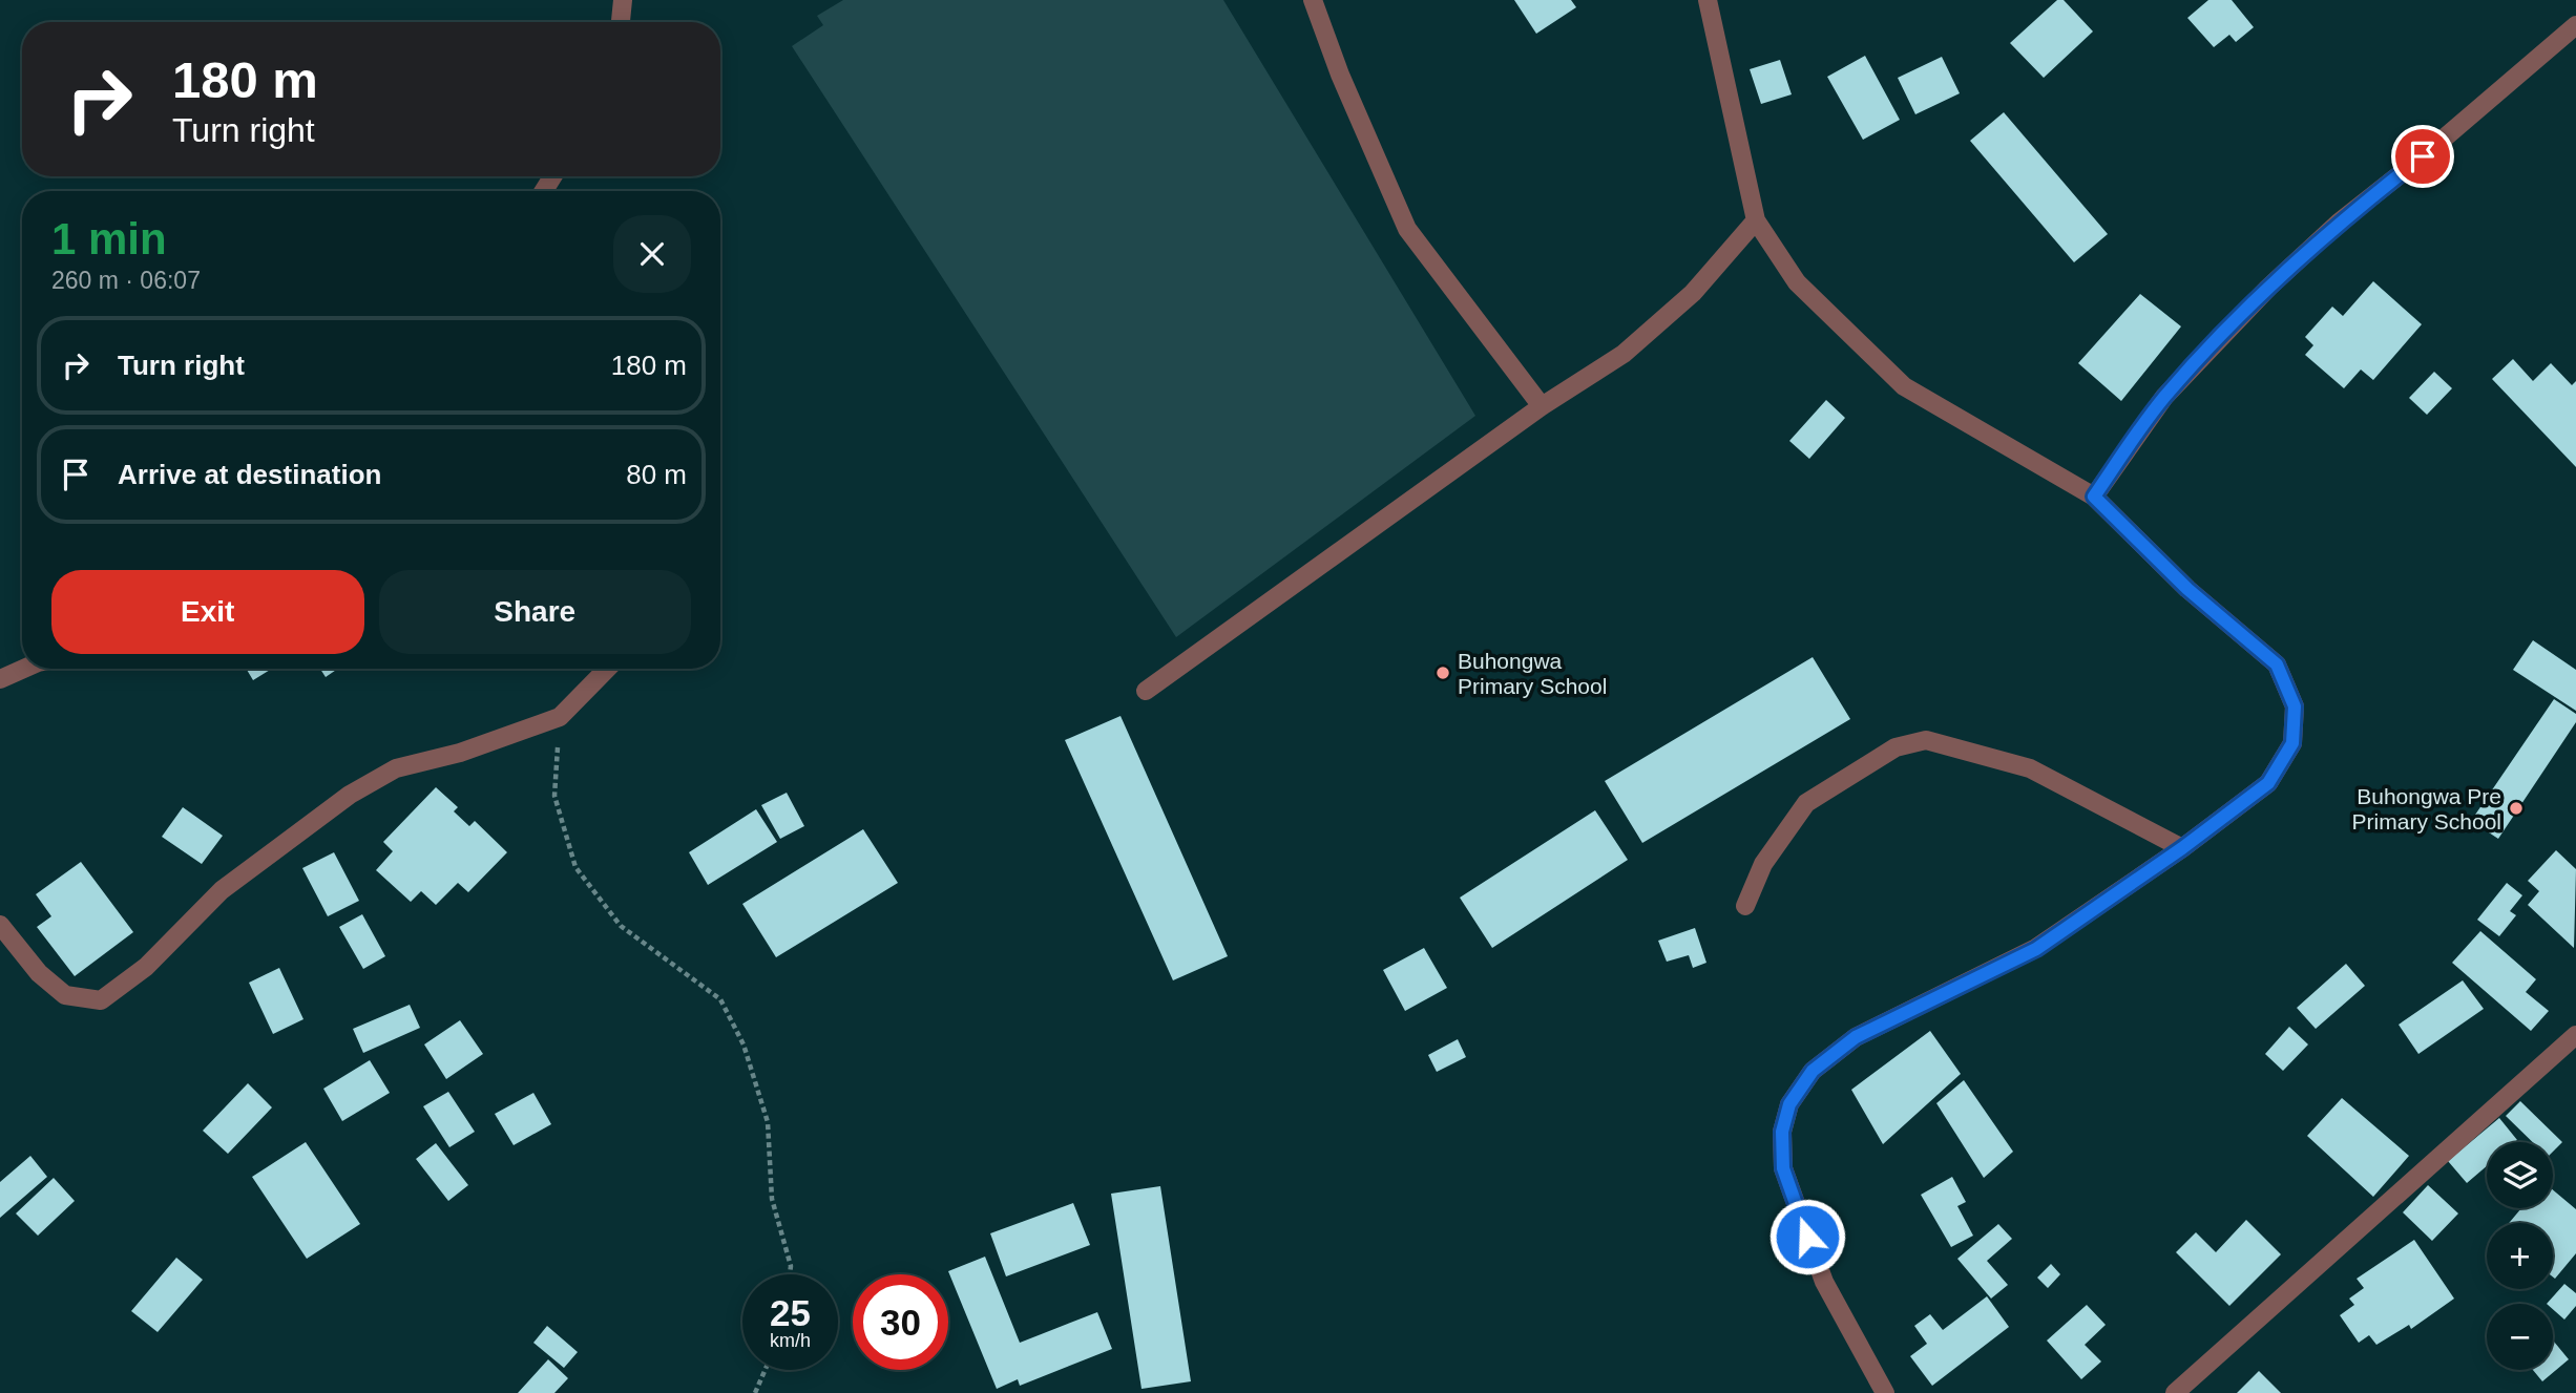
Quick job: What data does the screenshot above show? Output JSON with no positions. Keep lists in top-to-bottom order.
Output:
{
  "places": ["Buhongwa Primary School", "Buhongwa Pre Primary School"],
  "page": {
    "turn": ["180 m", "Turn right"],
    "heading": ["1 min", "260 m · 06:07"],
    "list": [
      {
        "name": "Turn right",
        "value": "180 m"
      },
      {
        "name": "Arrive at destination",
        "value": "80 m"
      }
    ],
    "buttons": ["Exit", "Share"],
    "map_buttons": ["+", "−"],
    "speed": "25 km/h",
    "limit": "30"
  }
}
